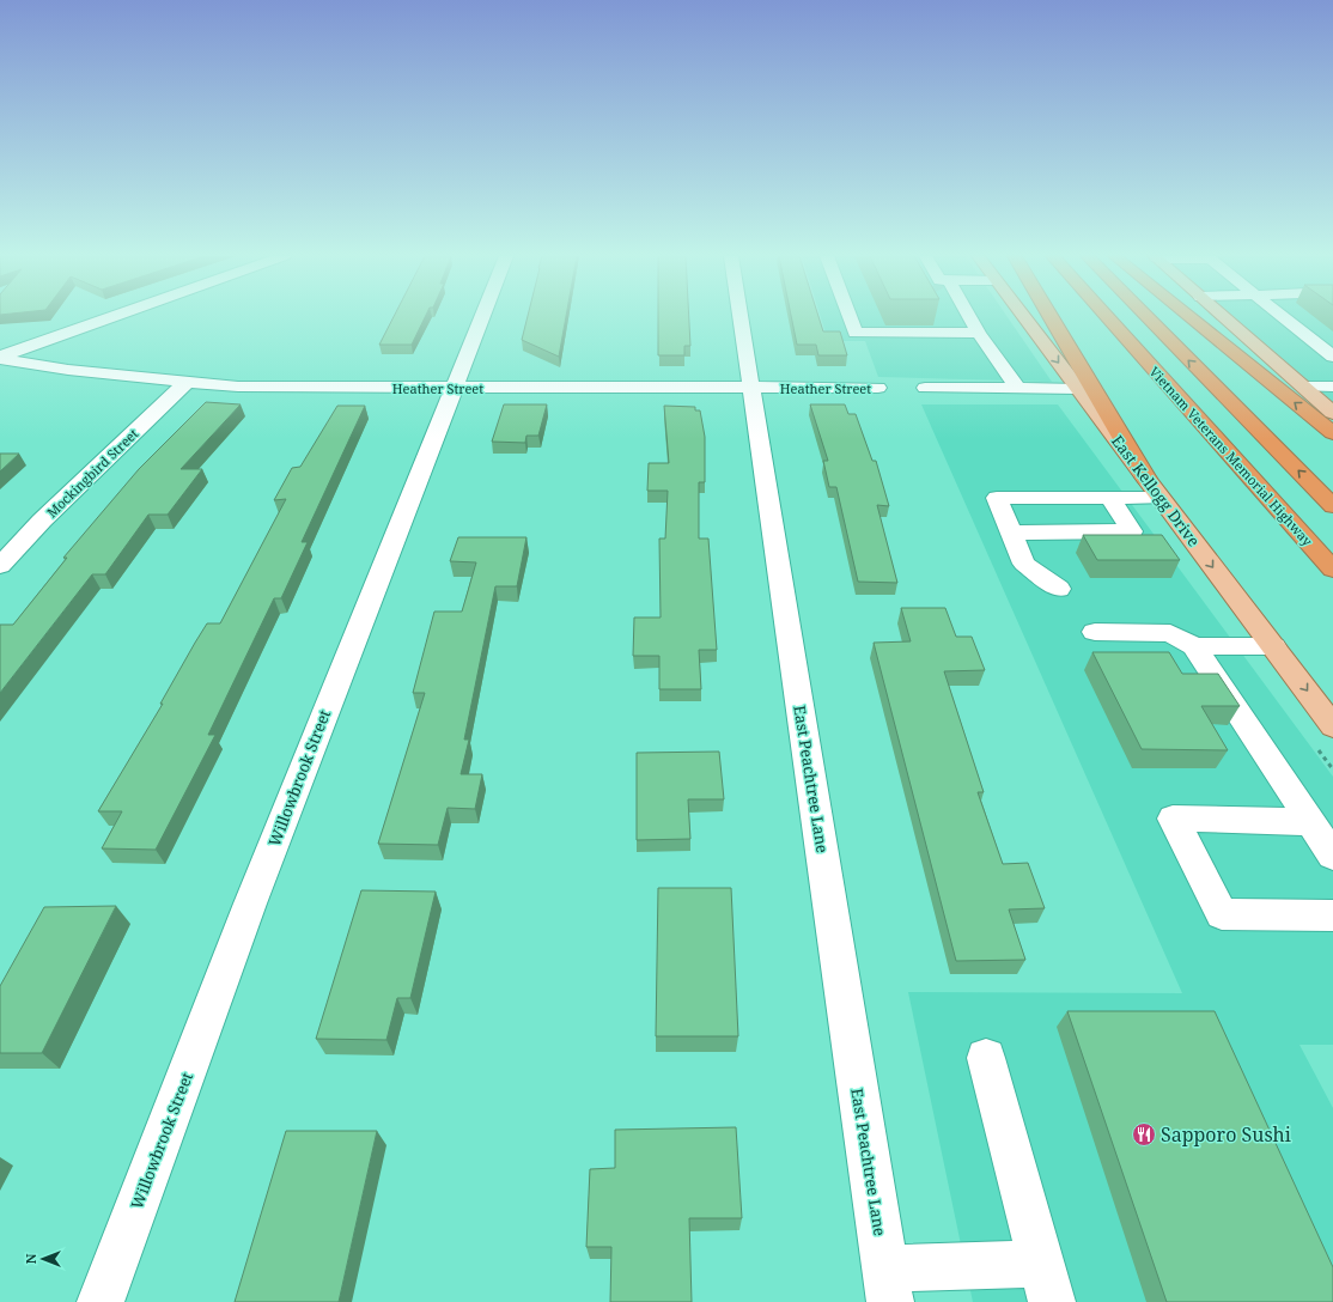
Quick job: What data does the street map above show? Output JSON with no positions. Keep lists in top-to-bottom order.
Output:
{
  "streets": {
    "highway": ["Vietnam Veterans Memorial Highway"],
    "main road": ["East Kellogg Drive"],
    "street": [
      "Heather Street",
      "Mockingbird Street",
      "Willowbrook Street",
      "East Peachtree Lane"
    ]
  },
  "crossings": [
    ["Heather Street", "Mockingbird Street"],
    ["Heather Street", "Willowbrook Street"],
    ["Heather Street", "East Peachtree Lane"]
  ],
  "one_way": ["East Kellogg Drive"],
  "places": {
    "restaurant": ["Sapporo Sushi"]
  },
  "north": "left"
}
